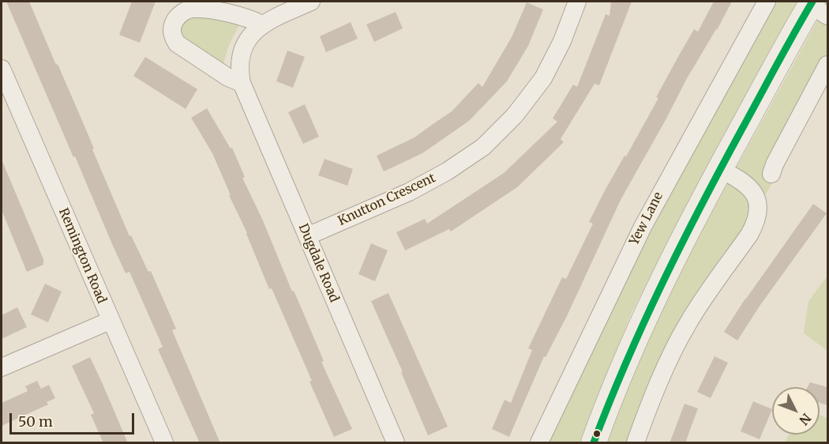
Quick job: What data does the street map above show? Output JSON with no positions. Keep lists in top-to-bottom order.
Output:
{
  "streets": {
    "street": [
      "Knutton Crescent",
      "Yew Lane",
      "Remington Road",
      "Dugdale Road"
    ]
  },
  "crossings": [
    ["Knutton Crescent", "Dugdale Road"]
  ],
  "scale_bar": "50 m",
  "north": "bottom right"
}
